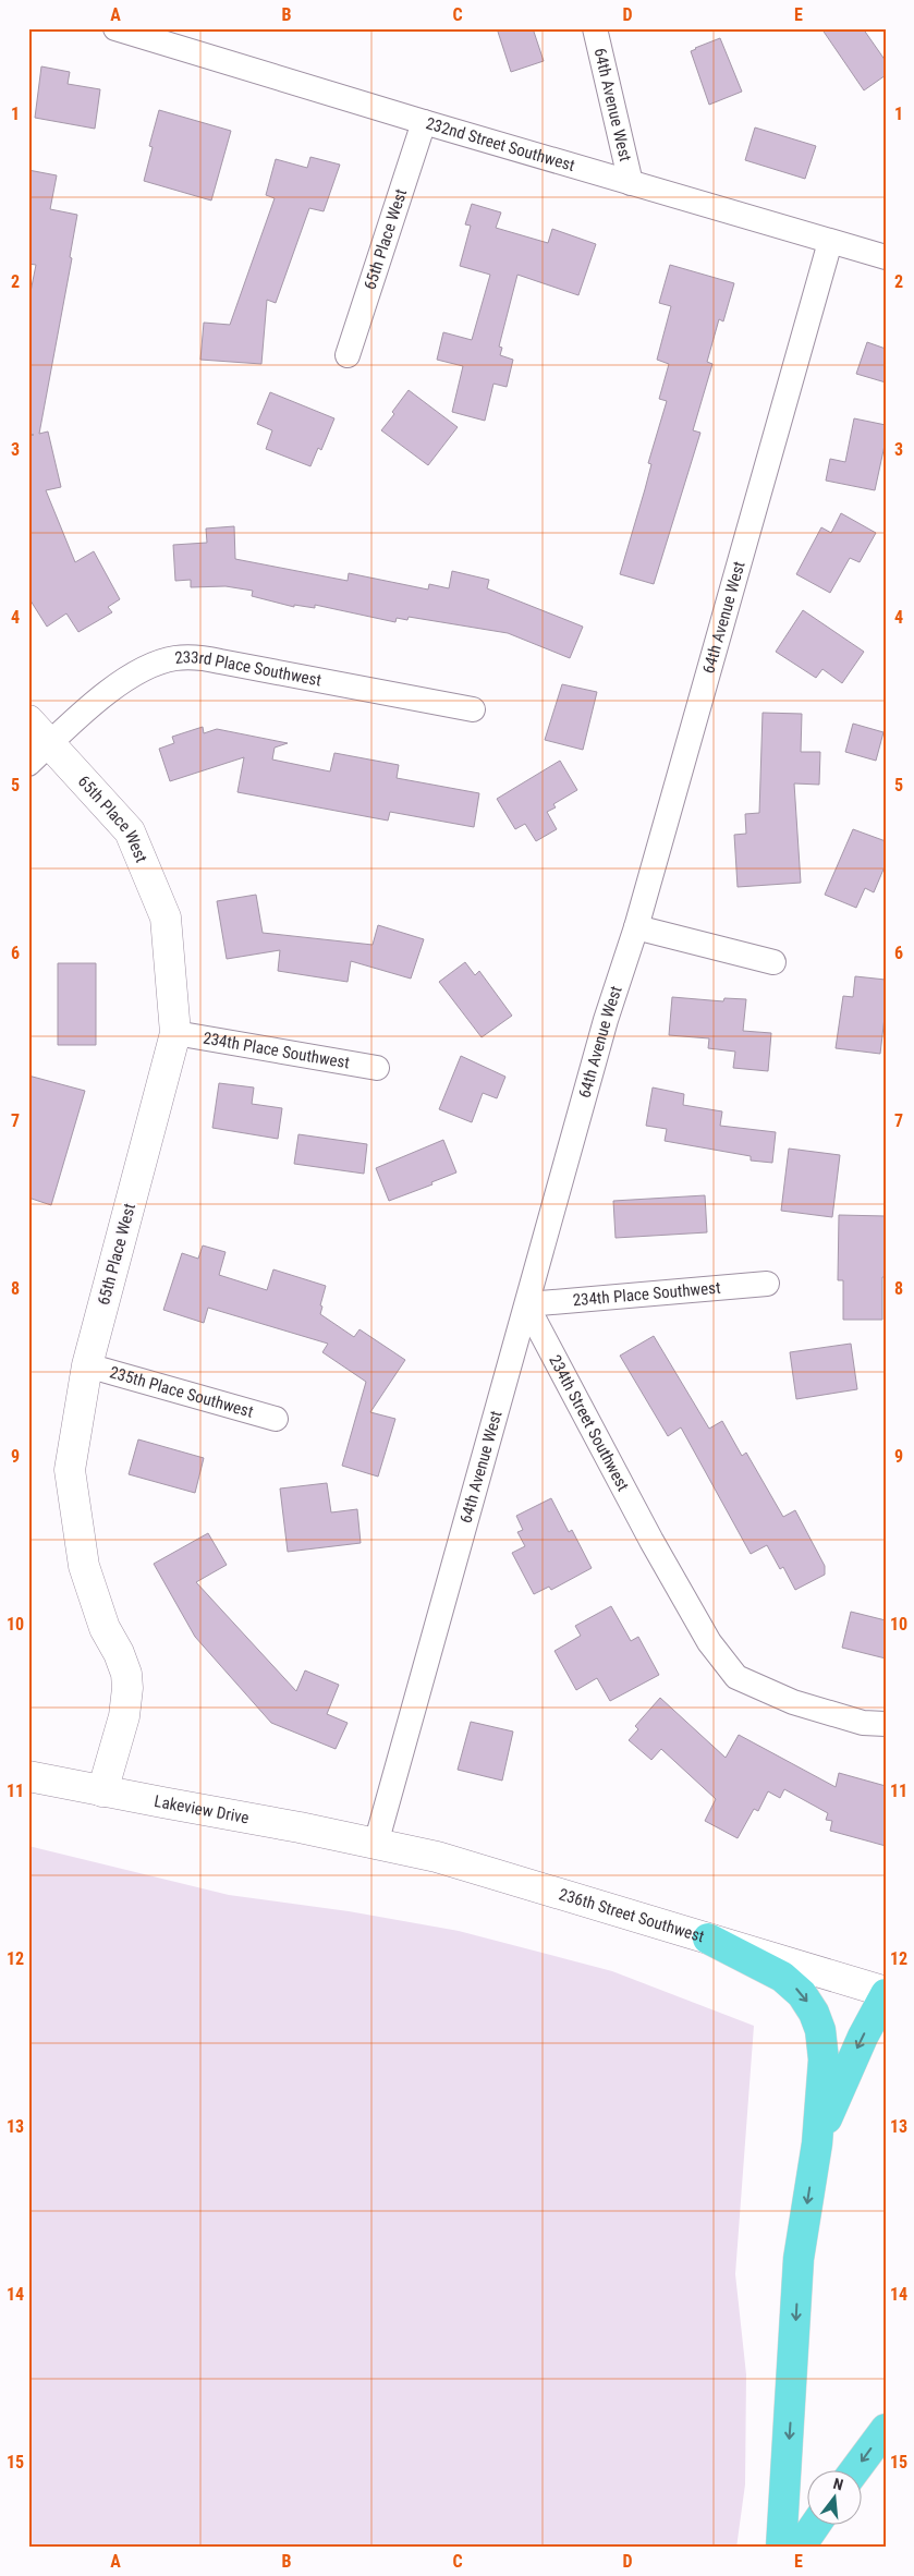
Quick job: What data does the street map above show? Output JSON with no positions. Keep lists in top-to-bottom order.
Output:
{
  "streets": {
    "street": [
      "64th Avenue West",
      "232nd Street Southwest",
      "65th Place West",
      "233rd Place Southwest",
      "234th Place Southwest",
      "235th Place Southwest",
      "234th Street Southwest",
      "Lakeview Drive",
      "236th Street Southwest"
    ]
  },
  "crossings": [
    ["64th Avenue West", "232nd Street Southwest"],
    ["64th Avenue West", "234th Place Southwest"],
    ["64th Avenue West", "234th Street Southwest"],
    ["64th Avenue West", "Lakeview Drive"],
    ["64th Avenue West", "236th Street Southwest"],
    ["232nd Street Southwest", "65th Place West"],
    ["65th Place West", "233rd Place Southwest"],
    ["65th Place West", "234th Place Southwest"],
    ["65th Place West", "235th Place Southwest"],
    ["65th Place West", "Lakeview Drive"],
    ["234th Place Southwest", "234th Street Southwest"],
    ["Lakeview Drive", "236th Street Southwest"]
  ],
  "north": "top",
  "grid": {
    "columns": [
      "A",
      "B",
      "C",
      "D",
      "E"
    ],
    "rows": [
      "1",
      "2",
      "3",
      "4",
      "5",
      "6",
      "7",
      "8",
      "9",
      "10",
      "11",
      "12",
      "13",
      "14",
      "15"
    ]
  }
}
